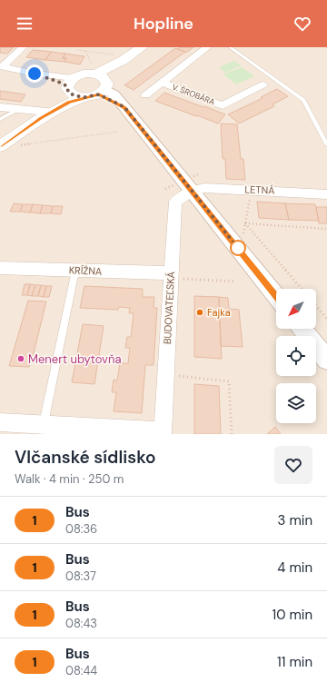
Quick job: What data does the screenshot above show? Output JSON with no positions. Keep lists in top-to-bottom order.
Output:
{
  "streets": {
    "street": [
      "V. ŠROBÁRA",
      "LETNÁ",
      "KRÍŽNA",
      "BUDOVATEĽSKÁ"
    ]
  },
  "crossings": [
    ["LETNÁ", "BUDOVATEĽSKÁ"],
    ["KRÍŽNA", "BUDOVATEĽSKÁ"]
  ],
  "places": ["Fajka", "Menert ubytovňa"],
  "lines": ["bus line 1"],
  "north": "bottom left",
  "page": {
    "header": "Hopline",
    "heading": ["Vlčanské sídlisko", "Walk · 4 min · 250 m"],
    "list": [
      {
        "mark": "1",
        "name": "Bus",
        "note": "08:36",
        "value": "3 min"
      },
      {
        "mark": "1",
        "name": "Bus",
        "note": "08:37",
        "value": "4 min"
      },
      {
        "mark": "1",
        "name": "Bus",
        "note": "08:43",
        "value": "10 min"
      },
      {
        "mark": "1",
        "name": "Bus",
        "note": "08:44",
        "value": "11 min"
      }
    ]
  }
}
